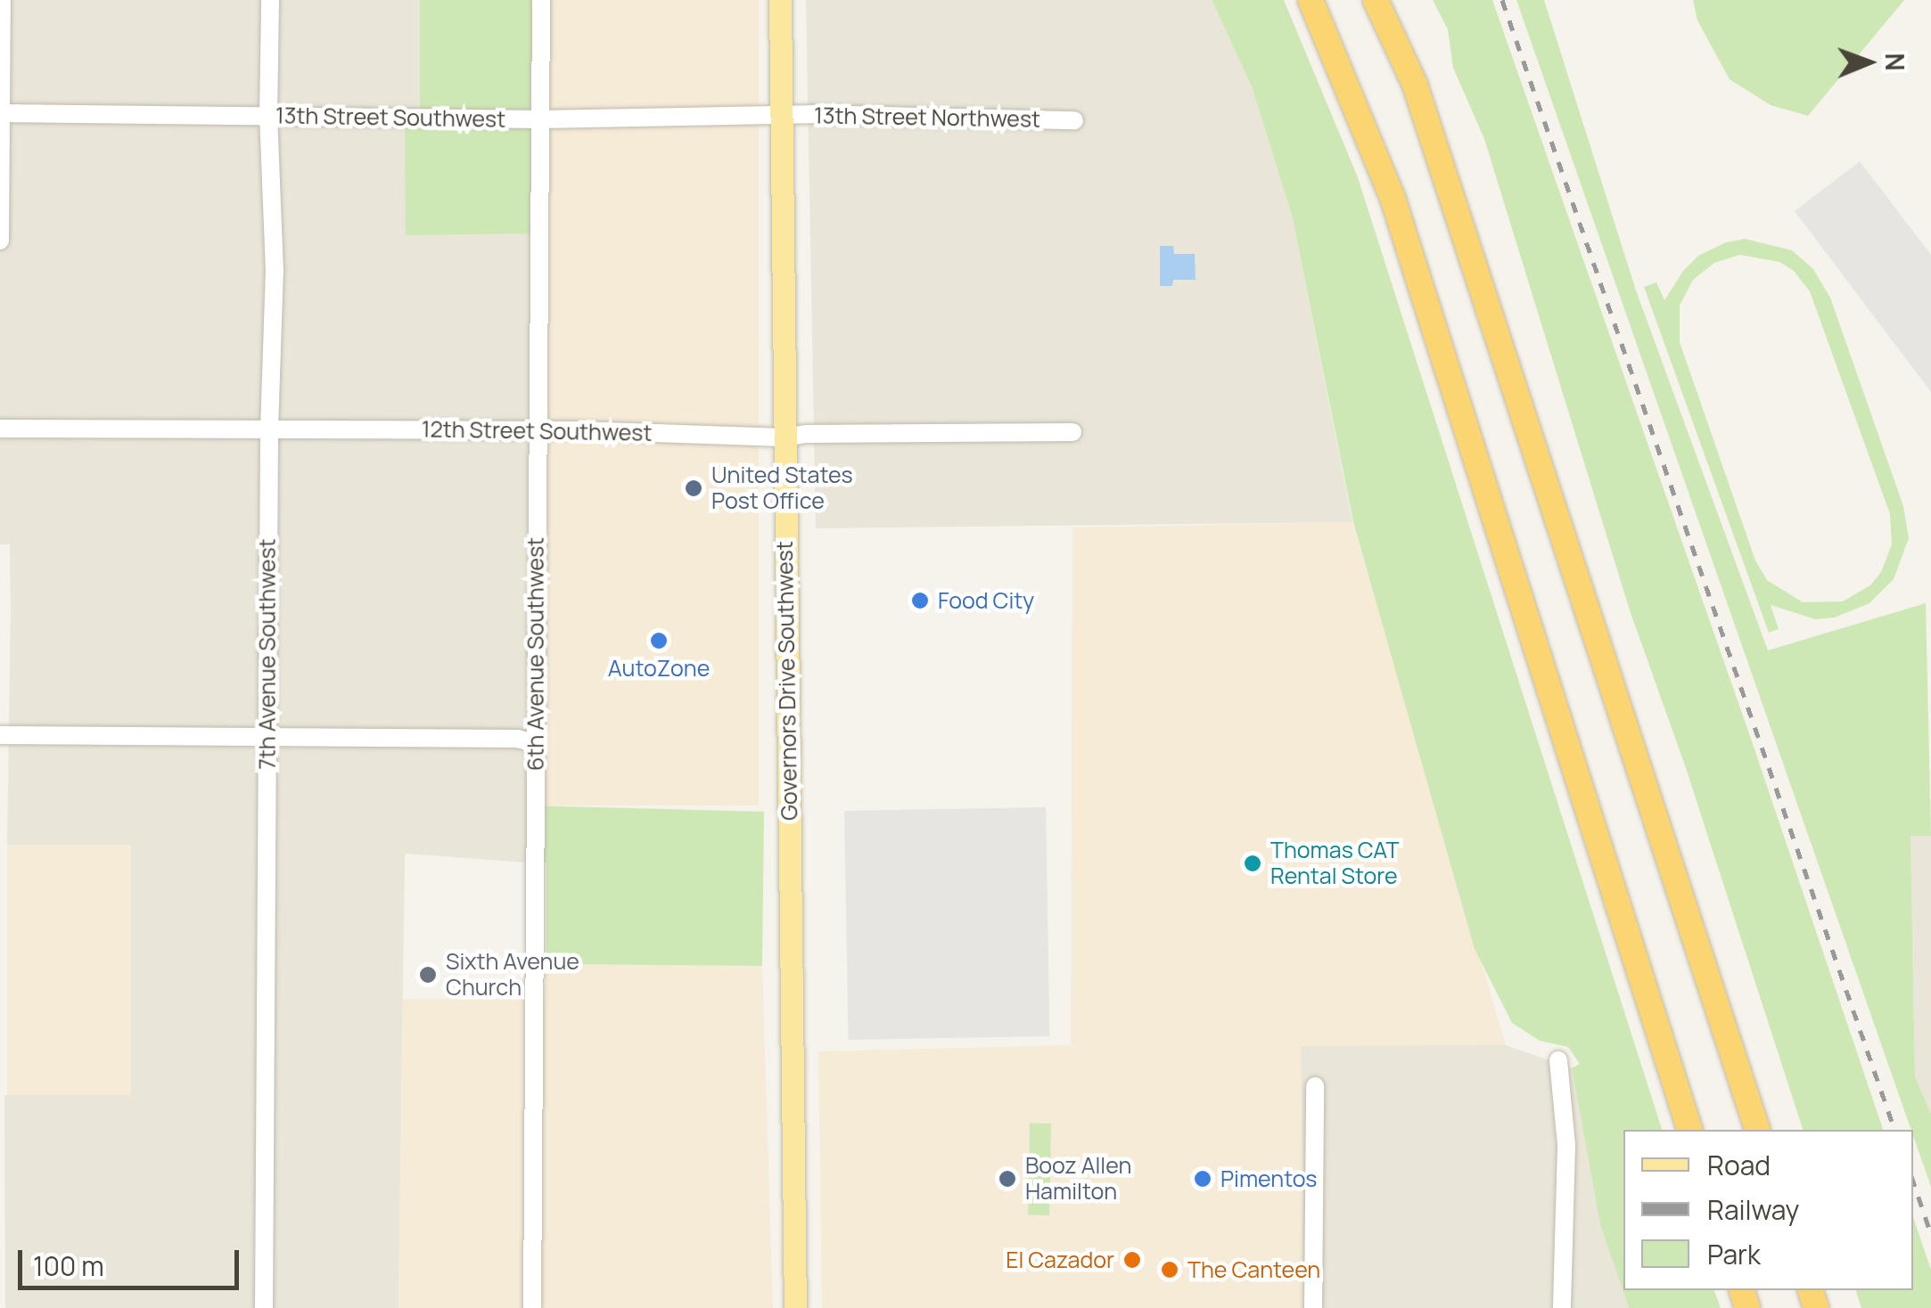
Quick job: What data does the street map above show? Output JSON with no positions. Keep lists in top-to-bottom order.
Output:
{
  "streets": {
    "main road": ["Governors Drive Southwest"],
    "street": [
      "13th Street Southwest",
      "13th Street Northwest",
      "12th Street Southwest",
      "7th Avenue Southwest",
      "6th Avenue Southwest"
    ]
  },
  "crossings": [
    ["13th Street Southwest", "13th Street Northwest"],
    ["13th Street Southwest", "7th Avenue Southwest"],
    ["13th Street Southwest", "6th Avenue Southwest"],
    ["13th Street Southwest", "Governors Drive Southwest"],
    ["13th Street Northwest", "Governors Drive Southwest"],
    ["12th Street Southwest", "7th Avenue Southwest"],
    ["12th Street Southwest", "6th Avenue Southwest"],
    ["12th Street Southwest", "Governors Drive Southwest"]
  ],
  "places": [
    "United States Post Office",
    "Food City",
    "AutoZone",
    "Thomas CAT Rental Store",
    "Sixth Avenue Church",
    "Booz Allen Hamilton",
    "Pimentos",
    "El Cazador",
    "The Canteen"
  ],
  "legend": ["Road", "Railway", "Park"],
  "scale_bar": "100 m",
  "north": "right"
}
